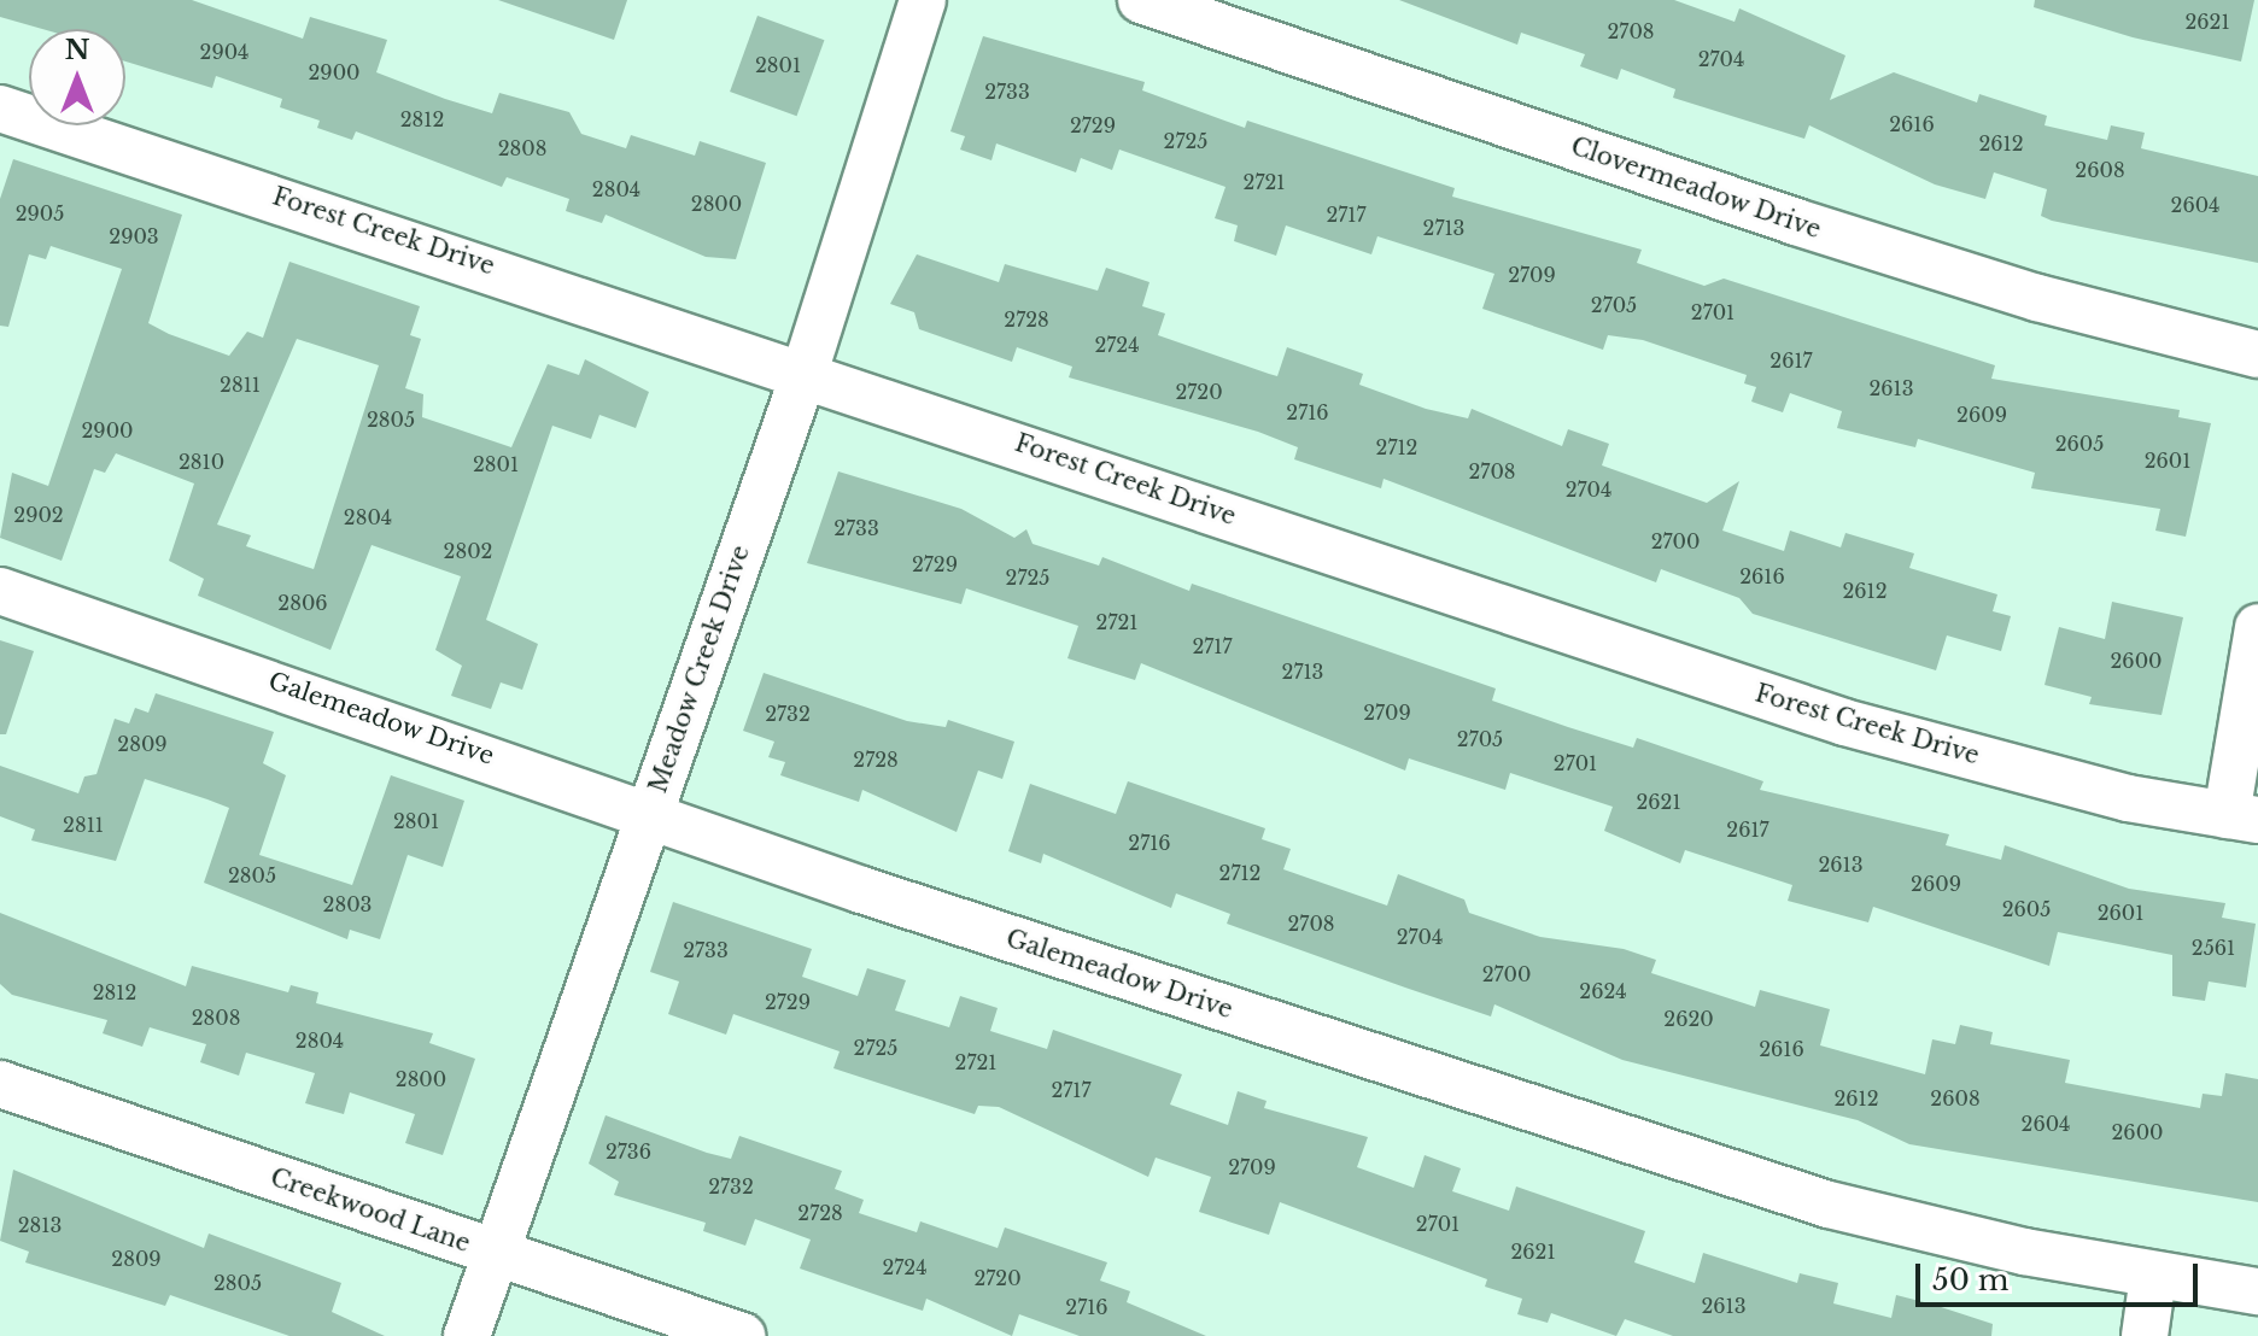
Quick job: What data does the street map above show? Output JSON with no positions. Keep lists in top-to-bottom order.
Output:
{
  "streets": {
    "street": [
      "Clovermeadow Drive",
      "Forest Creek Drive",
      "Meadow Creek Drive",
      "Galemeadow Drive",
      "Creekwood Lane"
    ]
  },
  "crossings": [
    ["Forest Creek Drive", "Meadow Creek Drive"],
    ["Meadow Creek Drive", "Galemeadow Drive"],
    ["Meadow Creek Drive", "Creekwood Lane"]
  ],
  "house_numbers": [
    "2621",
    "2708",
    "2904",
    "2704",
    "2801",
    "2900",
    "2733",
    "2812",
    "2616",
    "2729",
    "2725",
    "2612",
    "2808",
    "2608",
    "2721",
    "2804",
    "2800",
    "2604",
    "2905",
    "2717",
    "2713",
    "2903",
    "2709",
    "2705",
    "2701",
    "2728",
    "2724",
    "2617",
    "2811",
    "2613",
    "2720",
    "2716",
    "2609",
    "2805",
    "2900",
    "2605",
    "2712",
    "2601",
    "2810",
    "2801",
    "2708",
    "2704",
    "2902",
    "2804",
    "2733",
    "2700",
    "2802",
    "2729",
    "2616",
    "2725",
    "2612",
    "2806",
    "2721",
    "2717",
    "2600",
    "2713",
    "2709",
    "2732",
    "2705",
    "2809",
    "2728",
    "2701",
    "2621",
    "2801",
    "2811",
    "2617",
    "2716",
    "2613",
    "2712",
    "2805",
    "2609",
    "2803",
    "2605",
    "2601",
    "2708",
    "2704",
    "2561",
    "2733",
    "2700",
    "2624",
    "2812",
    "2729",
    "2808",
    "2620",
    "2804",
    "2725",
    "2616",
    "2721",
    "2800",
    "2717",
    "2612",
    "2608",
    "2604",
    "2600",
    "2736",
    "2709",
    "2732",
    "2728",
    "2701",
    "2813",
    "2621",
    "2809",
    "2724",
    "2720",
    "2805",
    "2613",
    "2716"
  ],
  "scale_bar": "50 m",
  "north": "top"
}
